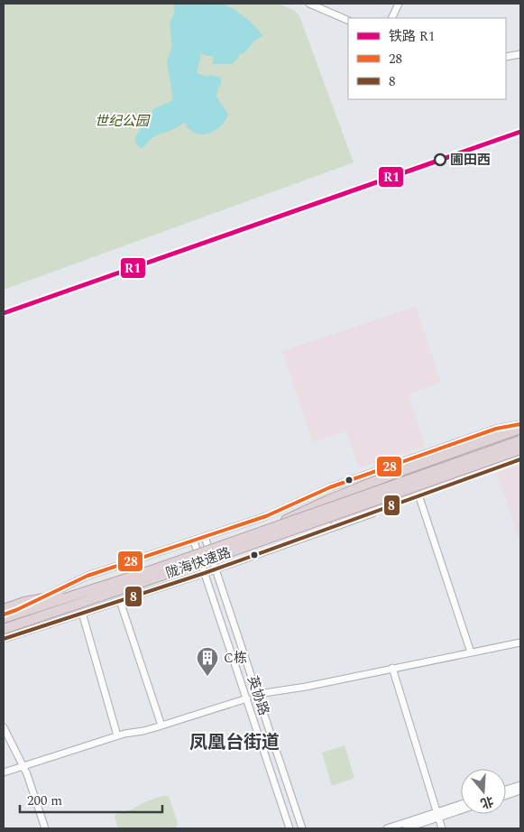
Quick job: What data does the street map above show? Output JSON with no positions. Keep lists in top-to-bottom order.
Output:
{
  "streets": {
    "highway": ["陇海快速路"],
    "street": ["英协路"]
  },
  "districts": ["凤凰台街道"],
  "parks": ["世纪公园"],
  "places": {
    "other": ["圃田西"],
    "building": ["C栋"]
  },
  "lines": ["rail line R1", "transit line 28", "transit line 8"],
  "legend": ["铁路 R1", "28", "8"],
  "scale_bar": "200 m",
  "north": "bottom"
}
